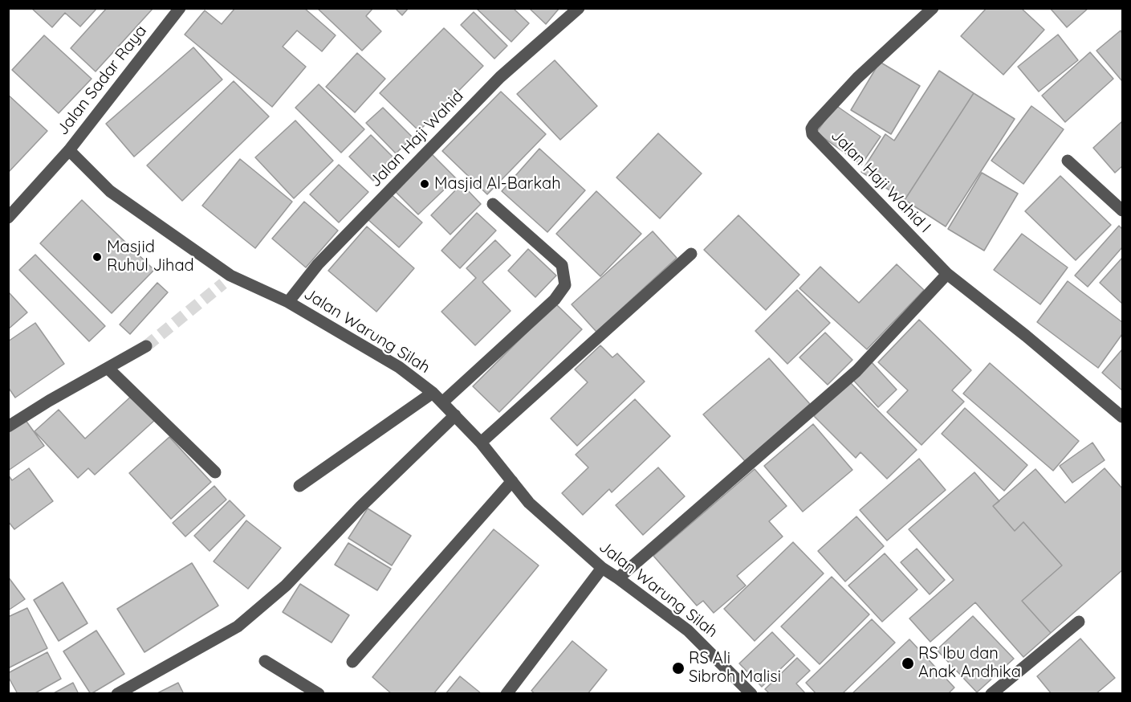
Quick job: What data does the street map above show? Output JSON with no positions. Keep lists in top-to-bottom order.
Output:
{
  "streets": {
    "street": [
      "Jalan Sadar Raya",
      "Jalan Haji Wahid",
      "Jalan Haji Wahid I",
      "Jalan Warung Silah"
    ]
  },
  "crossings": [
    ["Jalan Sadar Raya", "Jalan Warung Silah"],
    ["Jalan Haji Wahid", "Jalan Warung Silah"]
  ],
  "places": [
    "Masjid Al-Barkah",
    "Masjid Ruhul Jihad",
    "RS Ibu dan Anak Andhika",
    "RS Ali Sibroh Malisi"
  ]
}
